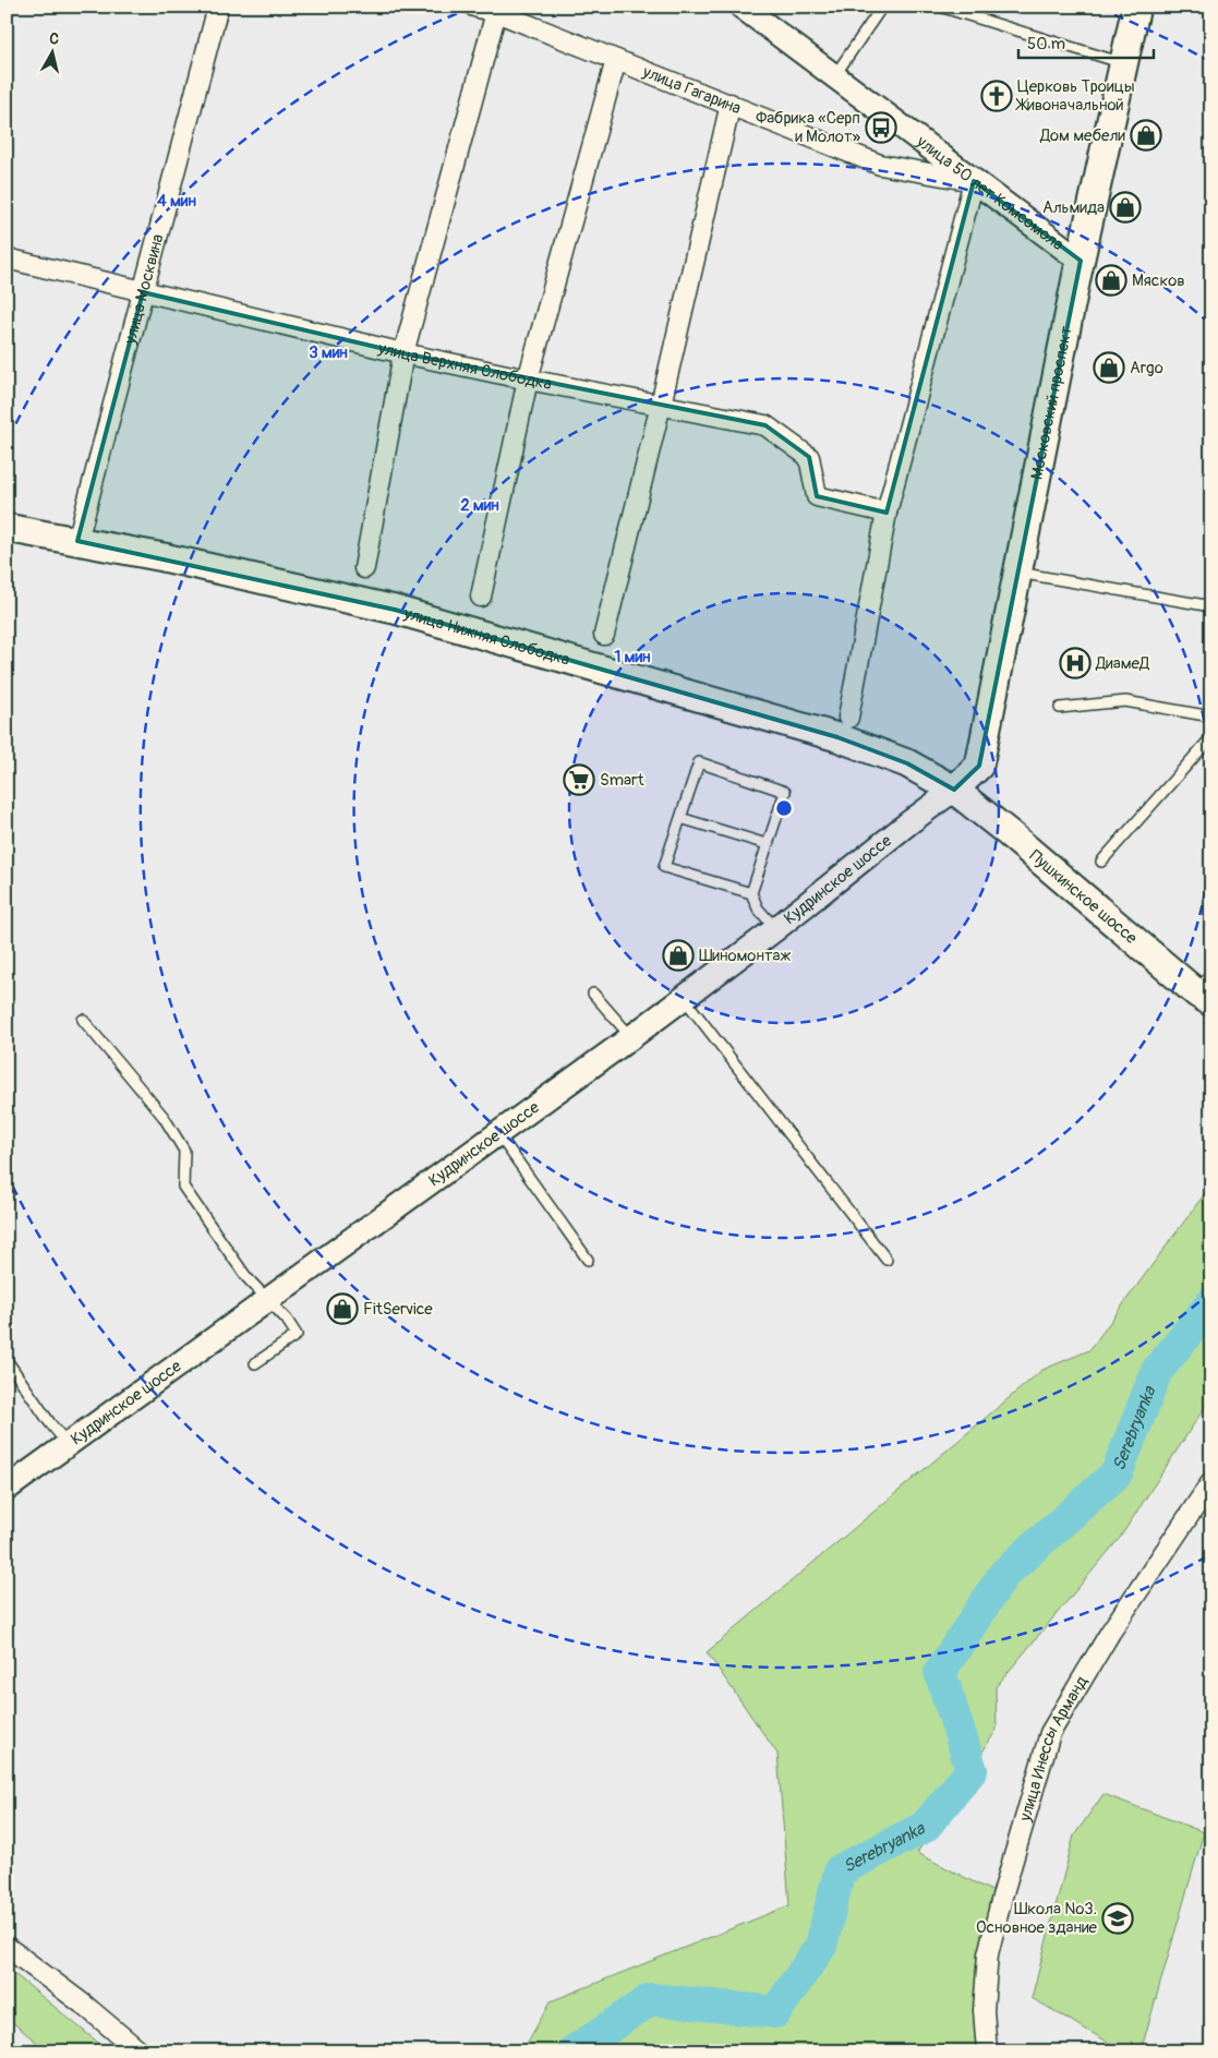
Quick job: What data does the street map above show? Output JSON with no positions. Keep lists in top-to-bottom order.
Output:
{
  "streets": {
    "main road": ["Московский проспект", "улица Нижняя Слободка", "Пушкинское шоссе"],
    "street": [
      "улица Гагарина",
      "улица 50 лет Комсомола",
      "улица Москвина",
      "улица Верхняя Слободка",
      "Кудринское шоссе",
      "улица Инессы Арманд"
    ]
  },
  "crossings": [
    ["улица Гагарина", "улица 50 лет Комсомола"],
    ["улица 50 лет Комсомола", "Московский проспект"],
    ["улица Москвина", "улица Верхняя Слободка"],
    ["улица Москвина", "улица Нижняя Слободка"],
    ["Московский проспект", "улица Нижняя Слободка"],
    ["Московский проспект", "Кудринское шоссе"],
    ["Московский проспект", "Пушкинское шоссе"],
    ["улица Нижняя Слободка", "Кудринское шоссе"],
    ["улица Нижняя Слободка", "Пушкинское шоссе"],
    ["Кудринское шоссе", "Пушкинское шоссе"]
  ],
  "water": ["Serebryanka"],
  "places": {
    "church": ["Церковь Троицы Живоначальной"],
    "bus stop": ["Фабрика «Серп и Молот»"],
    "shop": [
      "Дом мебели",
      "Альмида",
      "Мясков",
      "Argo",
      "Шиномонтаж",
      "FitService"
    ],
    "hospital": ["ДиамеД"],
    "supermarket": ["Smart"],
    "school or university": ["Школа №3. Основное здание"]
  },
  "scale_bar": "50 m",
  "north": "top",
  "rings": [
    "4 мин",
    "3 мин",
    "2 мин",
    "1 мин"
  ]
}
